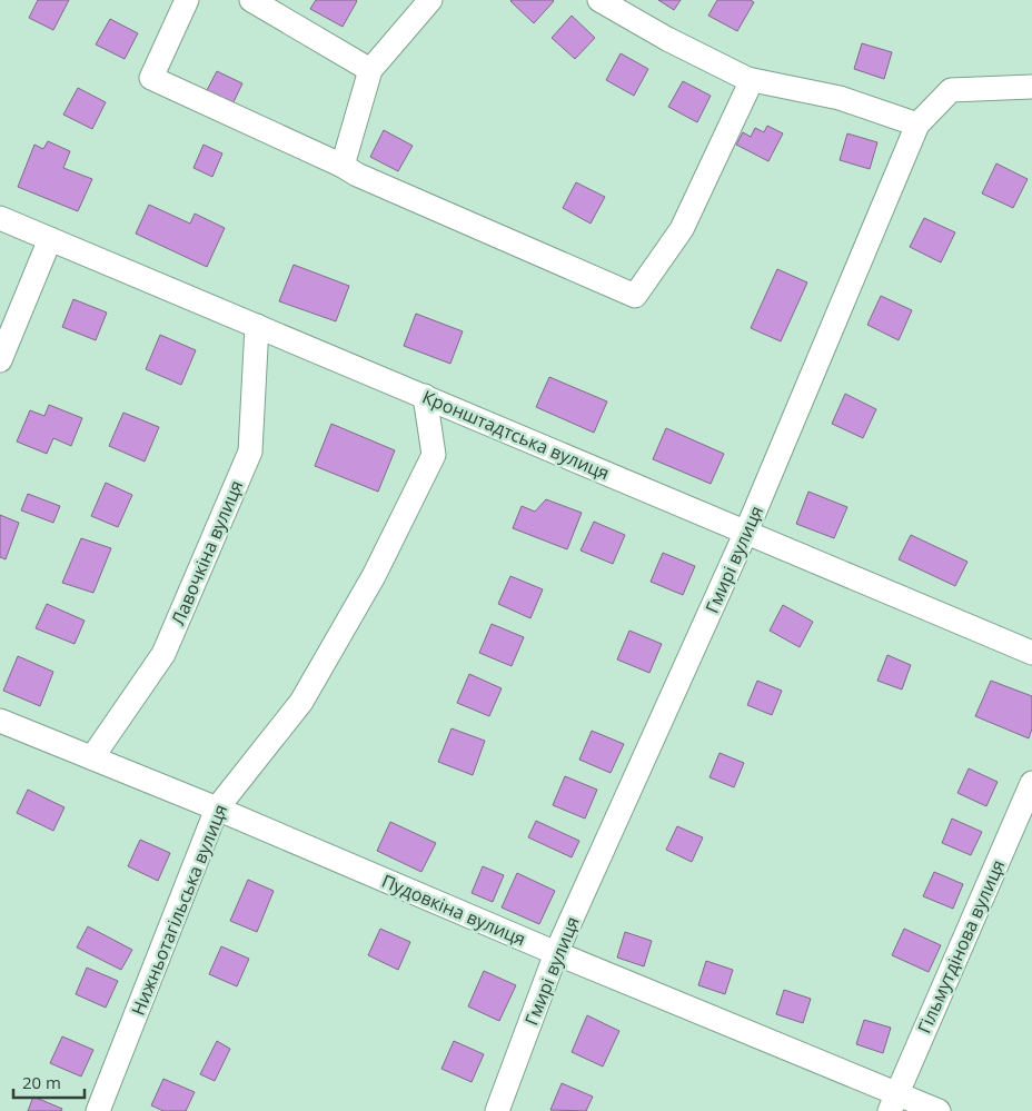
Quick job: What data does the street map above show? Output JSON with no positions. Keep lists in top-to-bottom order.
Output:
{
  "streets": {
    "street": [
      "Кронштадтська вулиця",
      "Лавочкіна вулиця",
      "Гмирі вулиця",
      "Нижньотагільська вулиця",
      "Пудовкіна вулиця",
      "Гільмутдінова вулиця"
    ]
  },
  "crossings": [
    ["Кронштадтська вулиця", "Лавочкіна вулиця"],
    ["Кронштадтська вулиця", "Гмирі вулиця"],
    ["Кронштадтська вулиця", "Нижньотагільська вулиця"],
    ["Лавочкіна вулиця", "Пудовкіна вулиця"],
    ["Гмирі вулиця", "Пудовкіна вулиця"],
    ["Нижньотагільська вулиця", "Пудовкіна вулиця"],
    ["Пудовкіна вулиця", "Гільмутдінова вулиця"]
  ],
  "scale_bar": "20 m"
}
